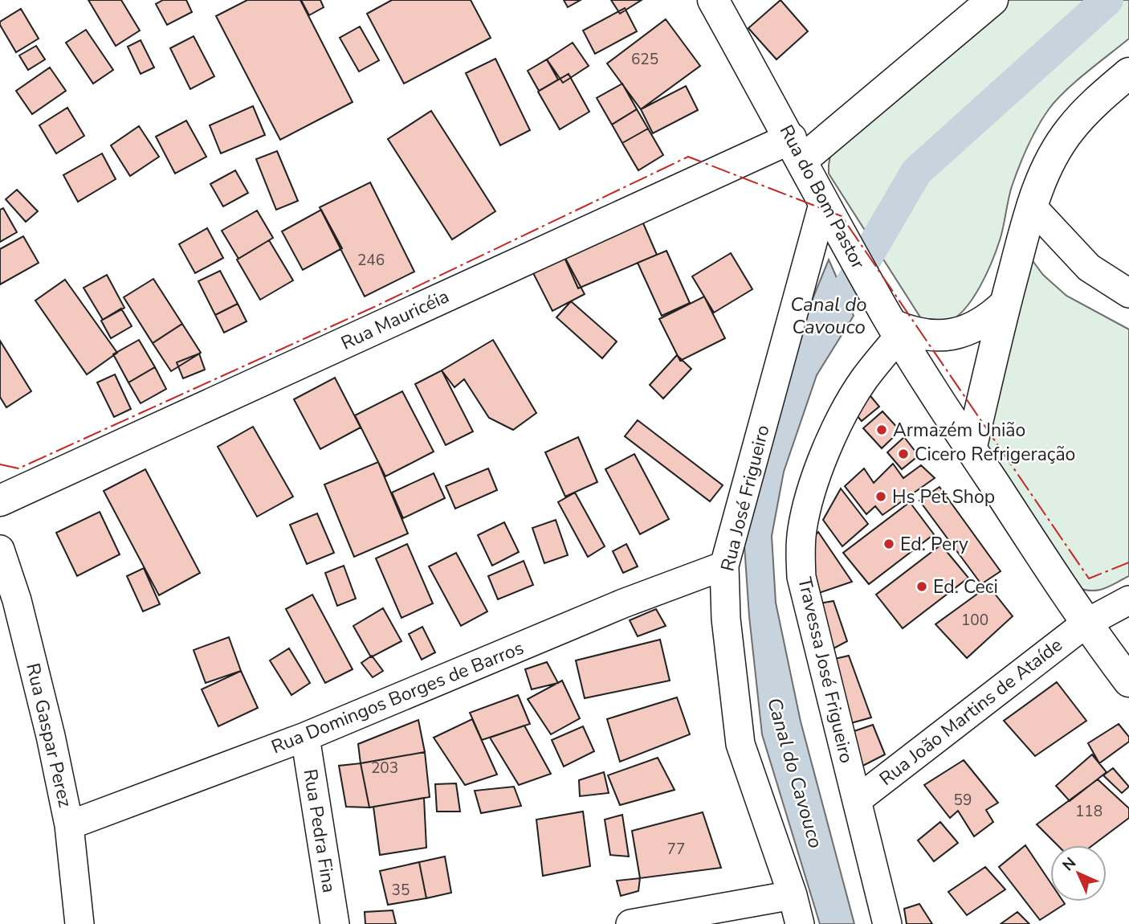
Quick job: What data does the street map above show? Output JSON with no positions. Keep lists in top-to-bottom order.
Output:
{
  "streets": {
    "street": [
      "Rua do Bom Pastor",
      "Rua Mauricéia",
      "Rua José Frigueiro",
      "Travessa José Frigueiro",
      "Rua Domingos Borges de Barros",
      "Rua João Martins de Ataíde",
      "Rua Gaspar Perez",
      "Rua Pedra Fina"
    ]
  },
  "crossings": [
    ["Rua do Bom Pastor", "Rua Mauricéia"],
    ["Rua do Bom Pastor", "Rua José Frigueiro"],
    ["Rua do Bom Pastor", "Travessa José Frigueiro"],
    ["Rua do Bom Pastor", "Rua João Martins de Ataíde"],
    ["Rua José Frigueiro", "Rua Domingos Borges de Barros"],
    ["Travessa José Frigueiro", "Rua João Martins de Ataíde"],
    ["Rua Domingos Borges de Barros", "Rua Gaspar Perez"],
    ["Rua Domingos Borges de Barros", "Rua Pedra Fina"]
  ],
  "water": ["Canal do Cavouco"],
  "places": [
    "Armazém União",
    "Cicero Refrigeração",
    "Hs Pet Shop",
    "Ed. Pery",
    "Ed. Ceci"
  ],
  "house_numbers": [
    "625",
    "246",
    "100",
    "203",
    "59",
    "118",
    "77",
    "35"
  ],
  "north": "top left"
}
